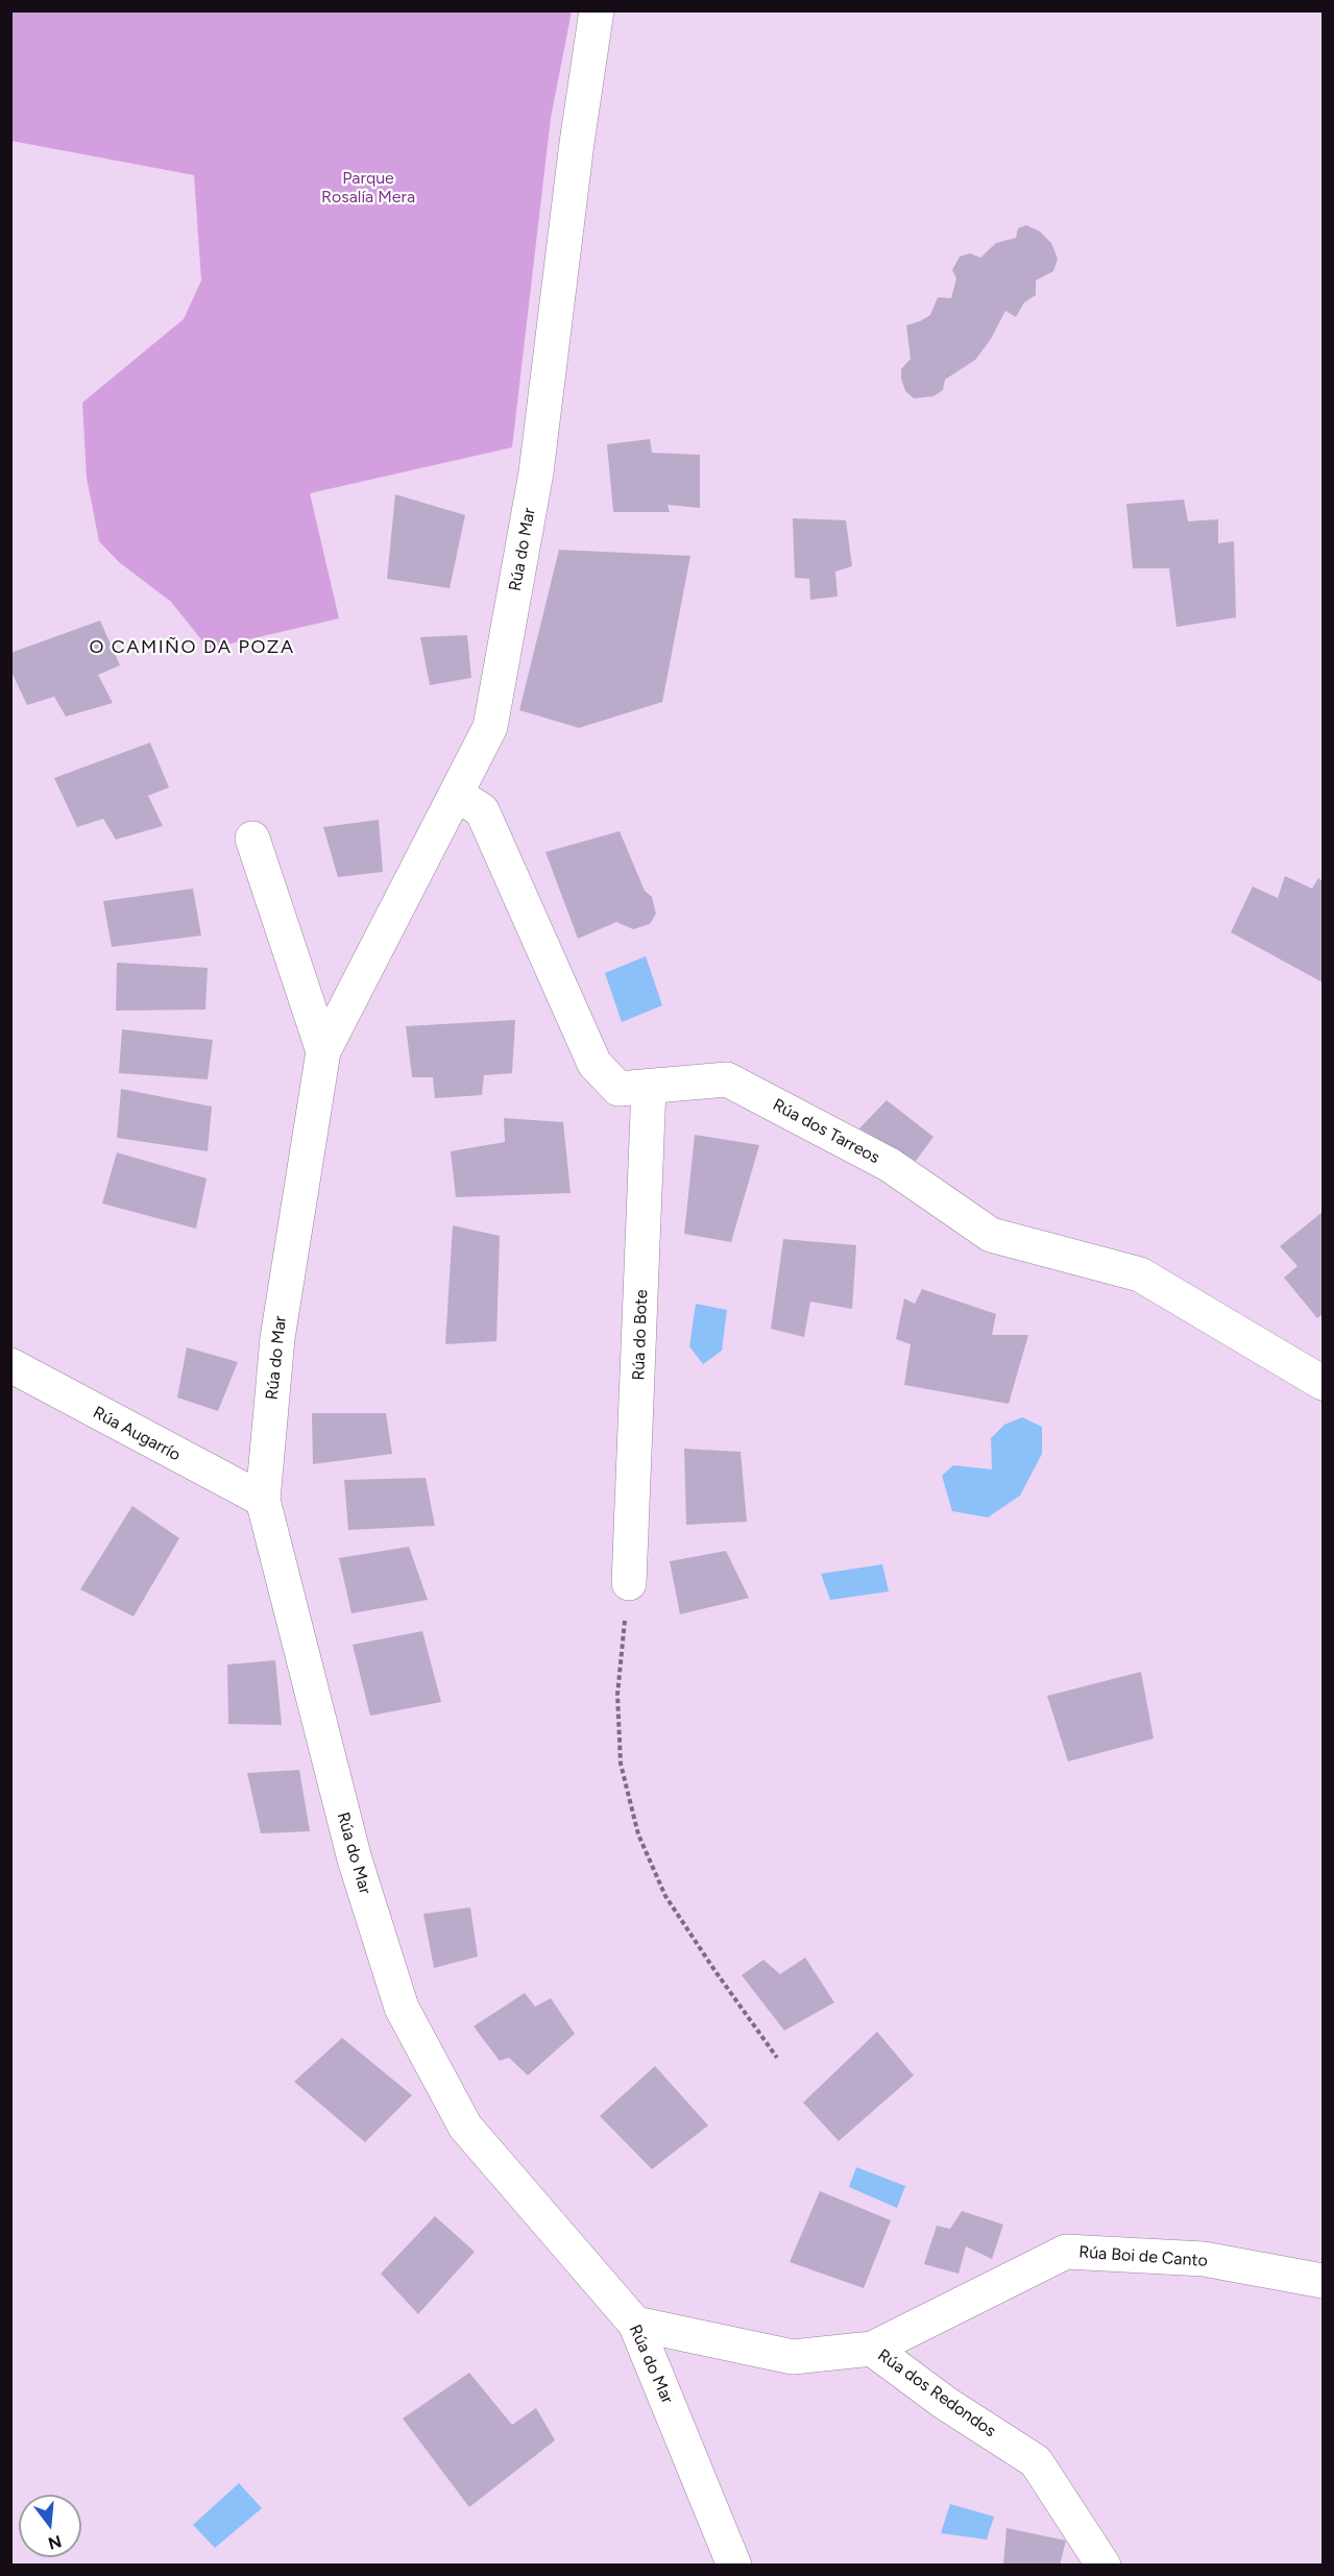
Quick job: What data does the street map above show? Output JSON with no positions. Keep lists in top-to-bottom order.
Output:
{
  "streets": {
    "street": [
      "Rúa do Mar",
      "Rúa dos Tarreos",
      "Rúa do Bote",
      "Rúa Augarrío",
      "Rúa Boi de Canto",
      "Rúa dos Redondos"
    ]
  },
  "crossings": [
    ["Rúa do Mar", "Rúa dos Tarreos"],
    ["Rúa do Mar", "Rúa Augarrío"],
    ["Rúa do Mar", "Rúa dos Redondos"],
    ["Rúa dos Tarreos", "Rúa do Bote"],
    ["Rúa Boi de Canto", "Rúa dos Redondos"]
  ],
  "districts": ["O CAMIÑO DA POZA"],
  "parks": ["Parque Rosalía Mera"],
  "north": "bottom"
}
